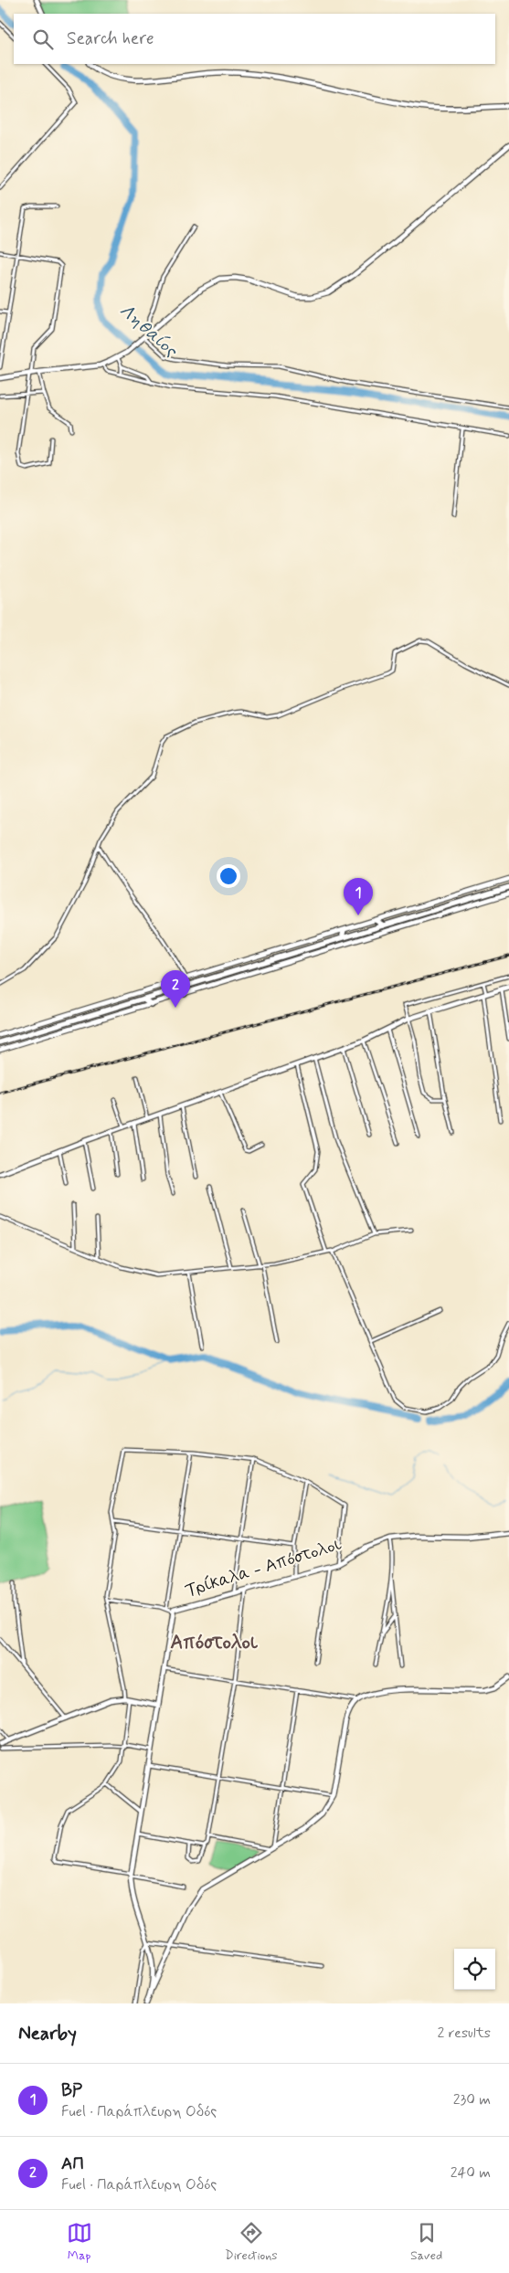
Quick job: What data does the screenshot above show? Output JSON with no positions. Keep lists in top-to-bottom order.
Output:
{
  "streets": {
    "street": ["Τρίκαλα - Απόστολοι"]
  },
  "districts": ["Απόστολοι"],
  "water": ["Ληθαίος"],
  "page": {
    "search": "Search here",
    "pins": ["1", "2"],
    "heading": ["Nearby", "2 results"],
    "list": [
      {
        "mark": "1",
        "name": "BP",
        "note": "Fuel · Παράπλευρη Οδός",
        "value": "230 m"
      },
      {
        "mark": "2",
        "name": "ΑΠ",
        "note": "Fuel · Παράπλευρη Οδός",
        "value": "240 m"
      }
    ],
    "nav": ["Map", "Directions", "Saved"]
  }
}
